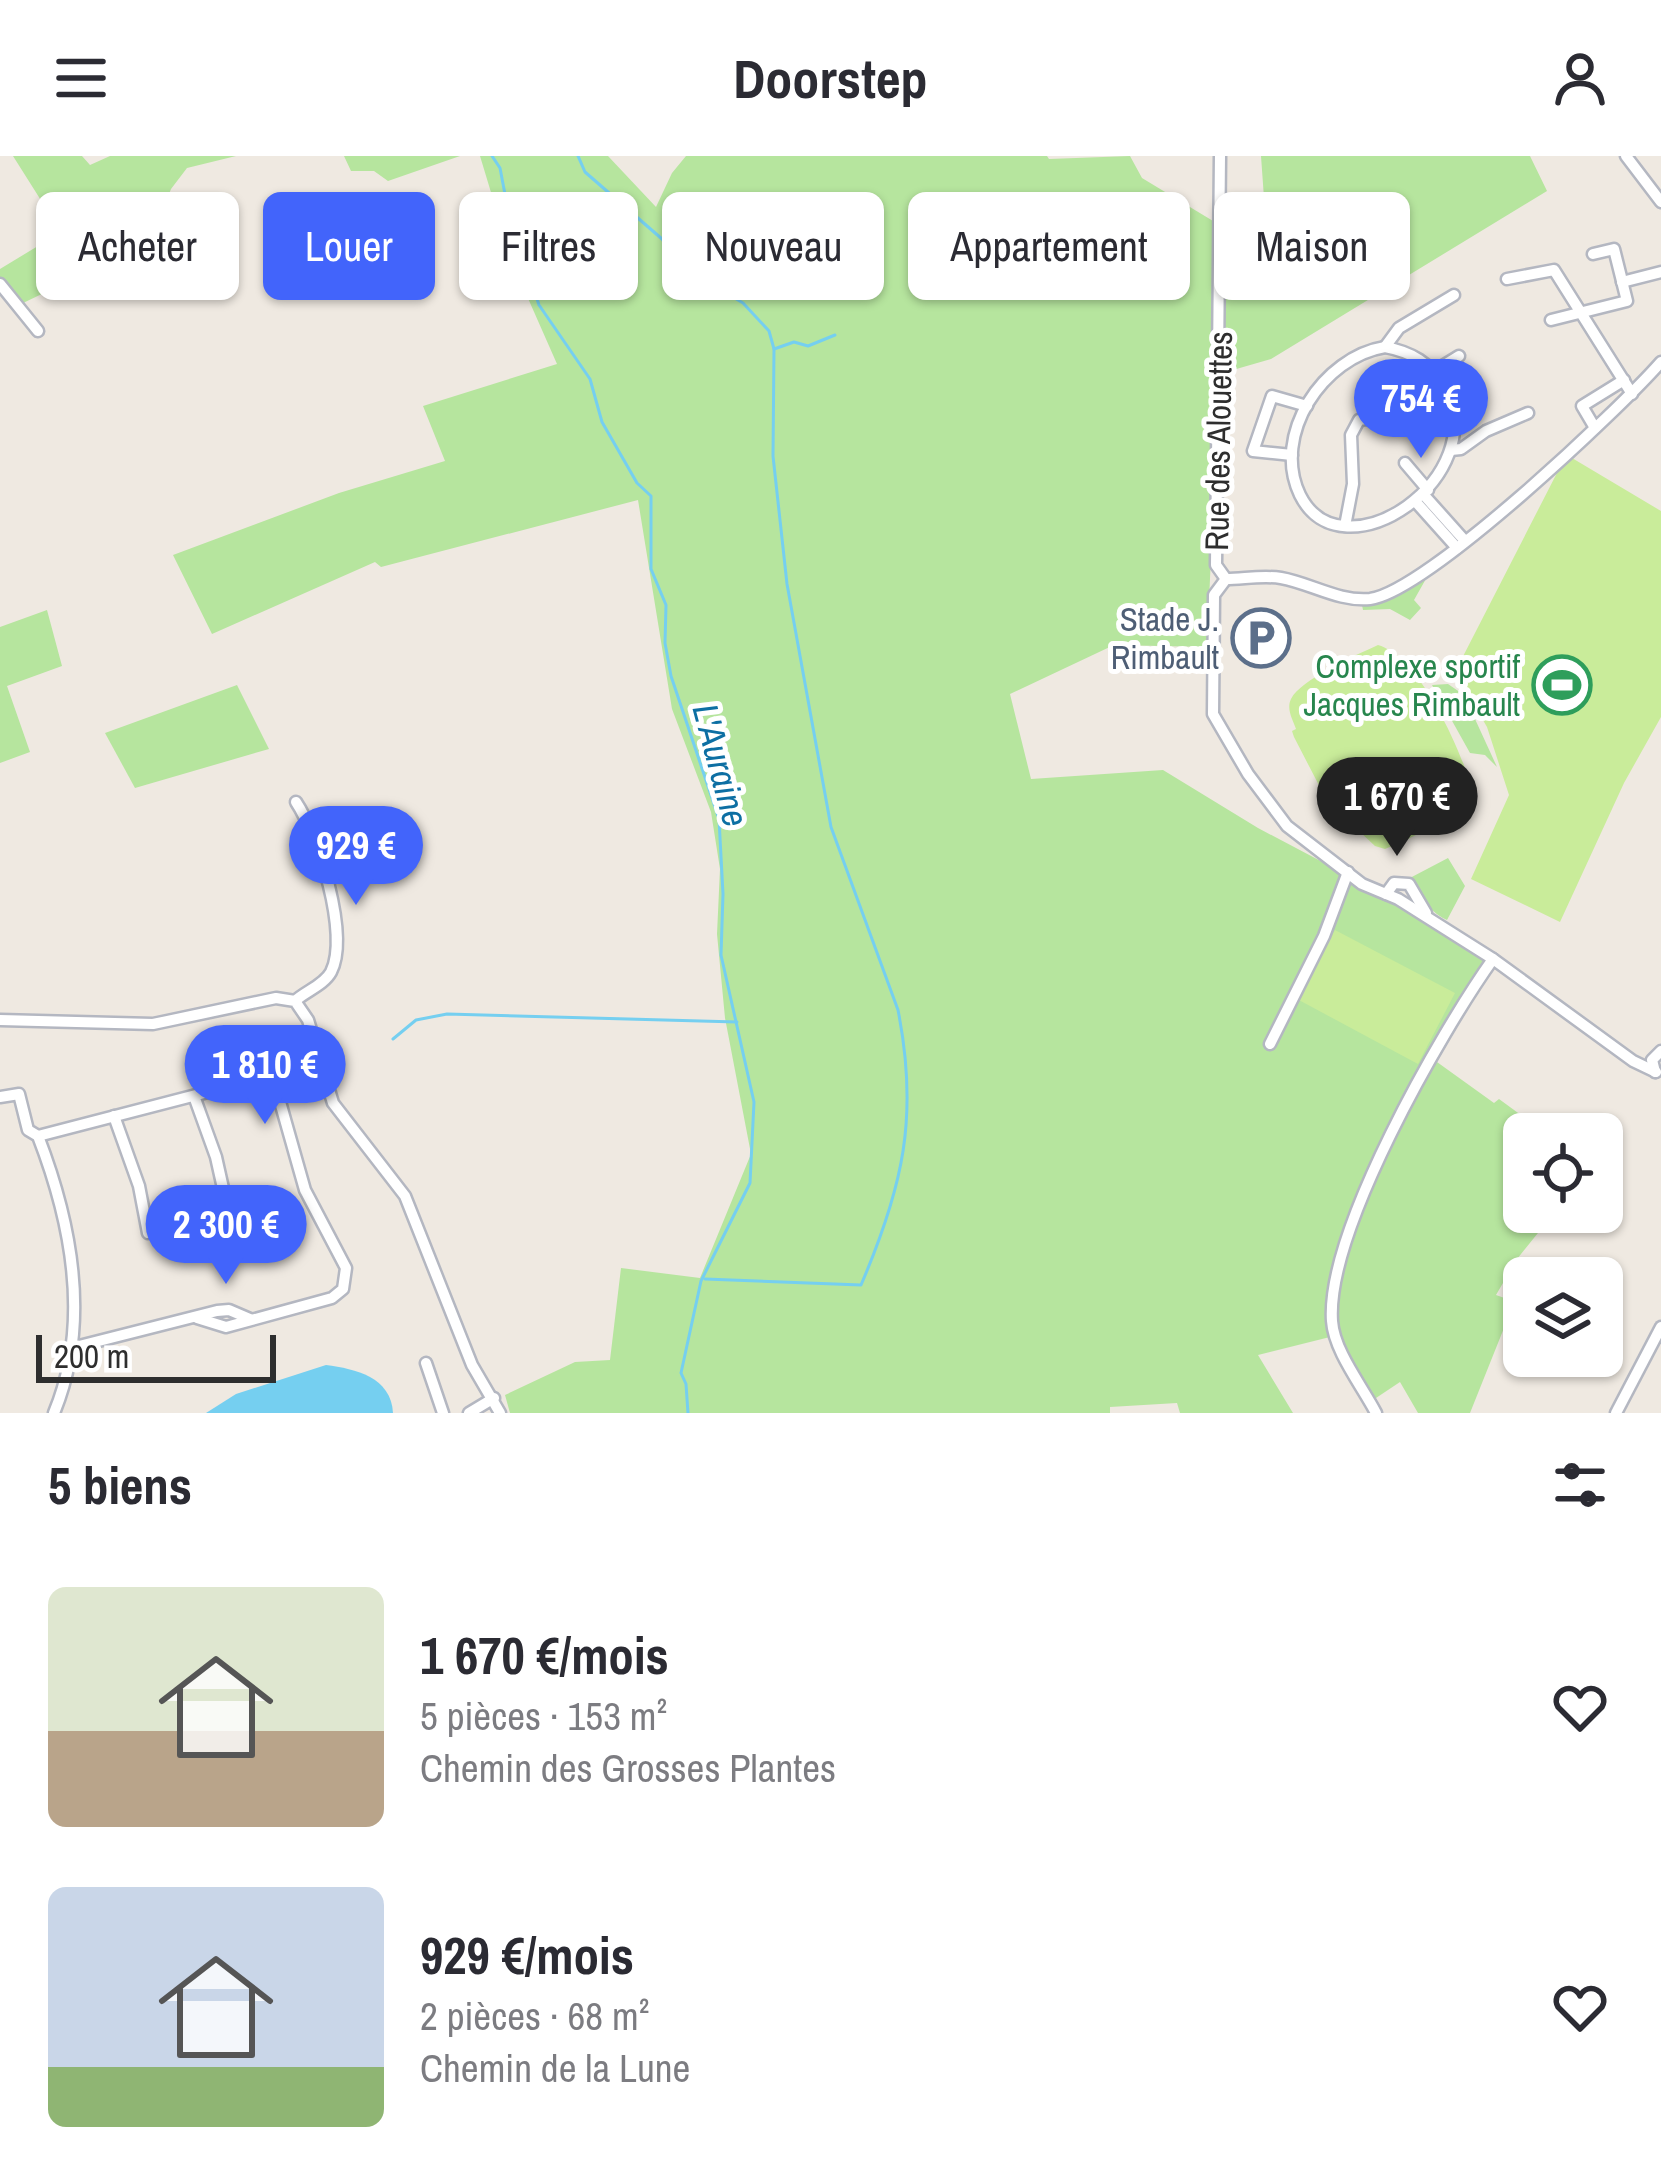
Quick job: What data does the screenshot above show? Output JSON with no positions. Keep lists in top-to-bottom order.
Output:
{
  "streets": {
    "street": ["Rue des Alouettes"]
  },
  "water": ["L'Auraine"],
  "places": {
    "parking": ["Stade J. Rimbault"],
    "sports": ["Complexe sportif Jacques Rimbault"]
  },
  "scale_bar": "200 m",
  "page": {
    "header": "Doorstep",
    "chip": [
      "Acheter",
      "Louer",
      "Filtres",
      "Nouveau",
      "Appartement",
      "Maison"
    ],
    "price": [
      "754 €",
      "1 670 €",
      "929 €",
      "1 810 €",
      "2 300 €"
    ],
    "scale": "200 m",
    "heading": "5 biens",
    "list": [
      {
        "name": "1 670 €/mois",
        "note": "5 pièces · 153 m² · Chemin des Grosses Plantes"
      },
      {
        "name": "929 €/mois",
        "note": "2 pièces · 68 m² · Chemin de la Lune"
      }
    ]
  }
}
